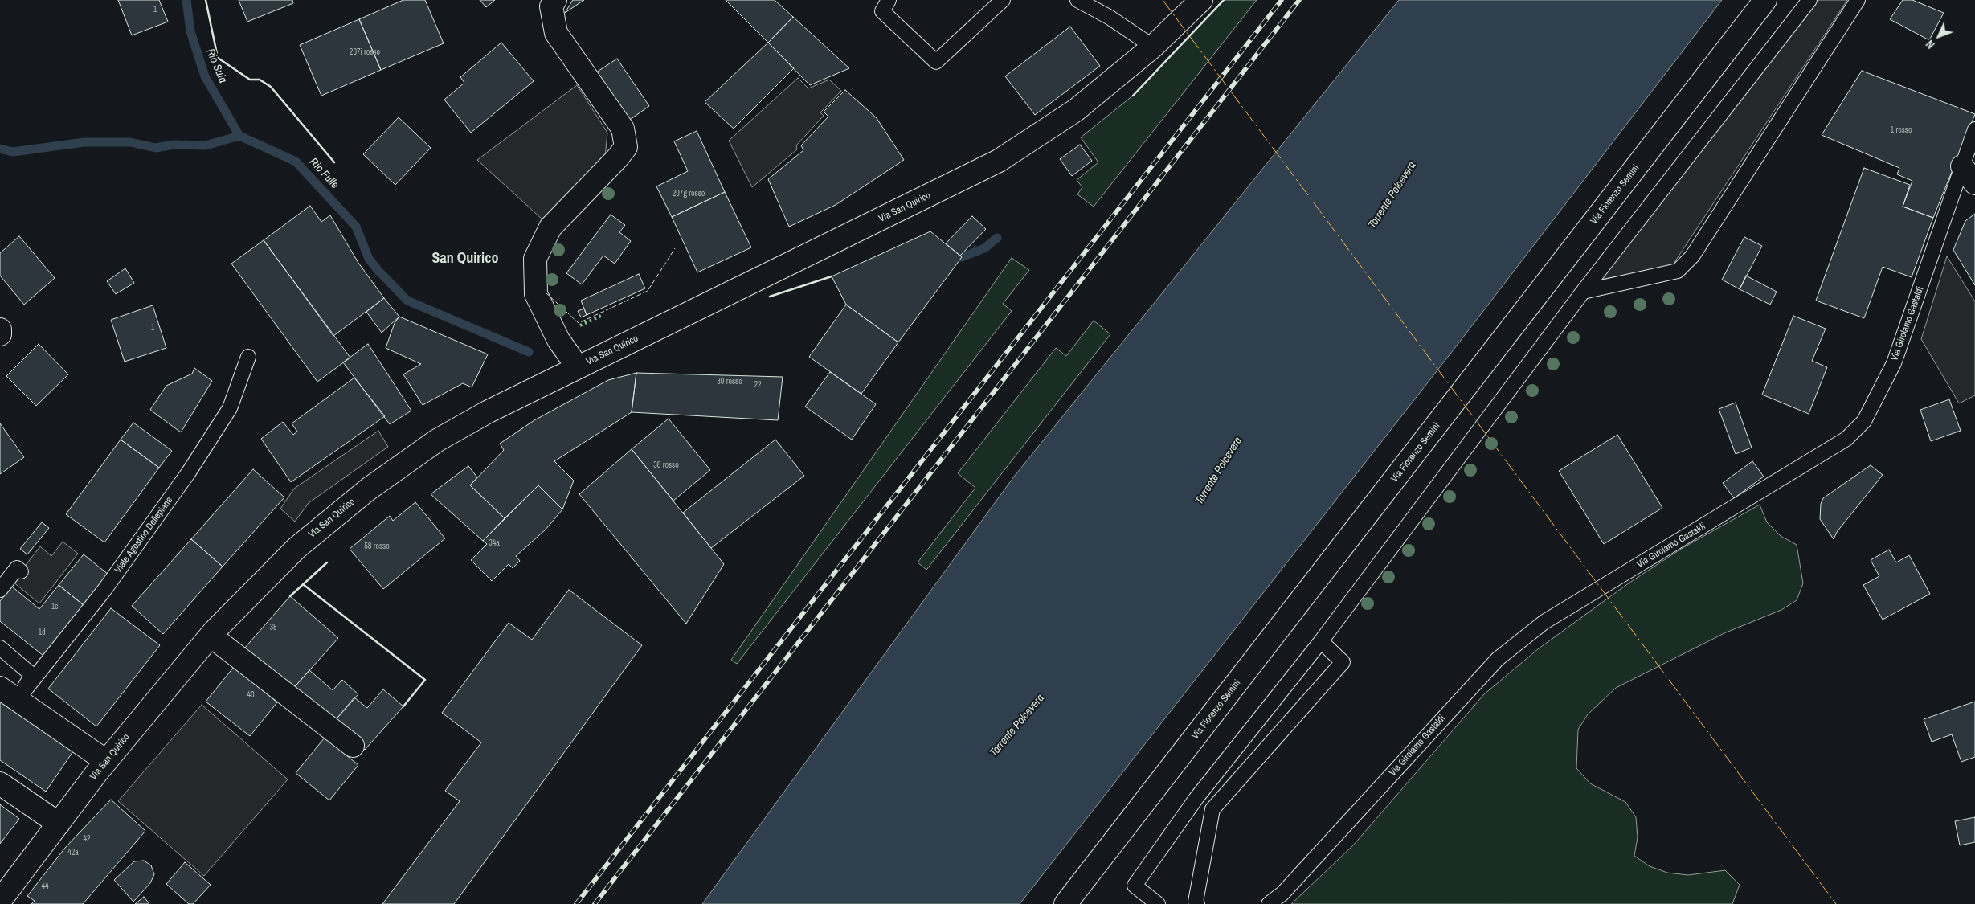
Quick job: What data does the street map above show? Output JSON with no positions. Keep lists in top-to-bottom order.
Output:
{
  "streets": {
    "main road": ["Via Fiorenzo Semini", "Via San Quirico"],
    "lane": ["Via Girolamo Gastaldi", "Viale Agostino Dellepiane"]
  },
  "districts": ["San Quirico"],
  "water": ["Rio Suia", "Rio Fulle", "Torrente Polcevera"],
  "house_numbers": [
    "1",
    "207i rosso",
    "1 rosso",
    "207g rosso",
    "1",
    "30 rosso",
    "22",
    "38 rosso",
    "34a",
    "58 rosso",
    "1c",
    "38",
    "1d",
    "40",
    "42",
    "42a",
    "44"
  ],
  "north": "bottom left"
}
